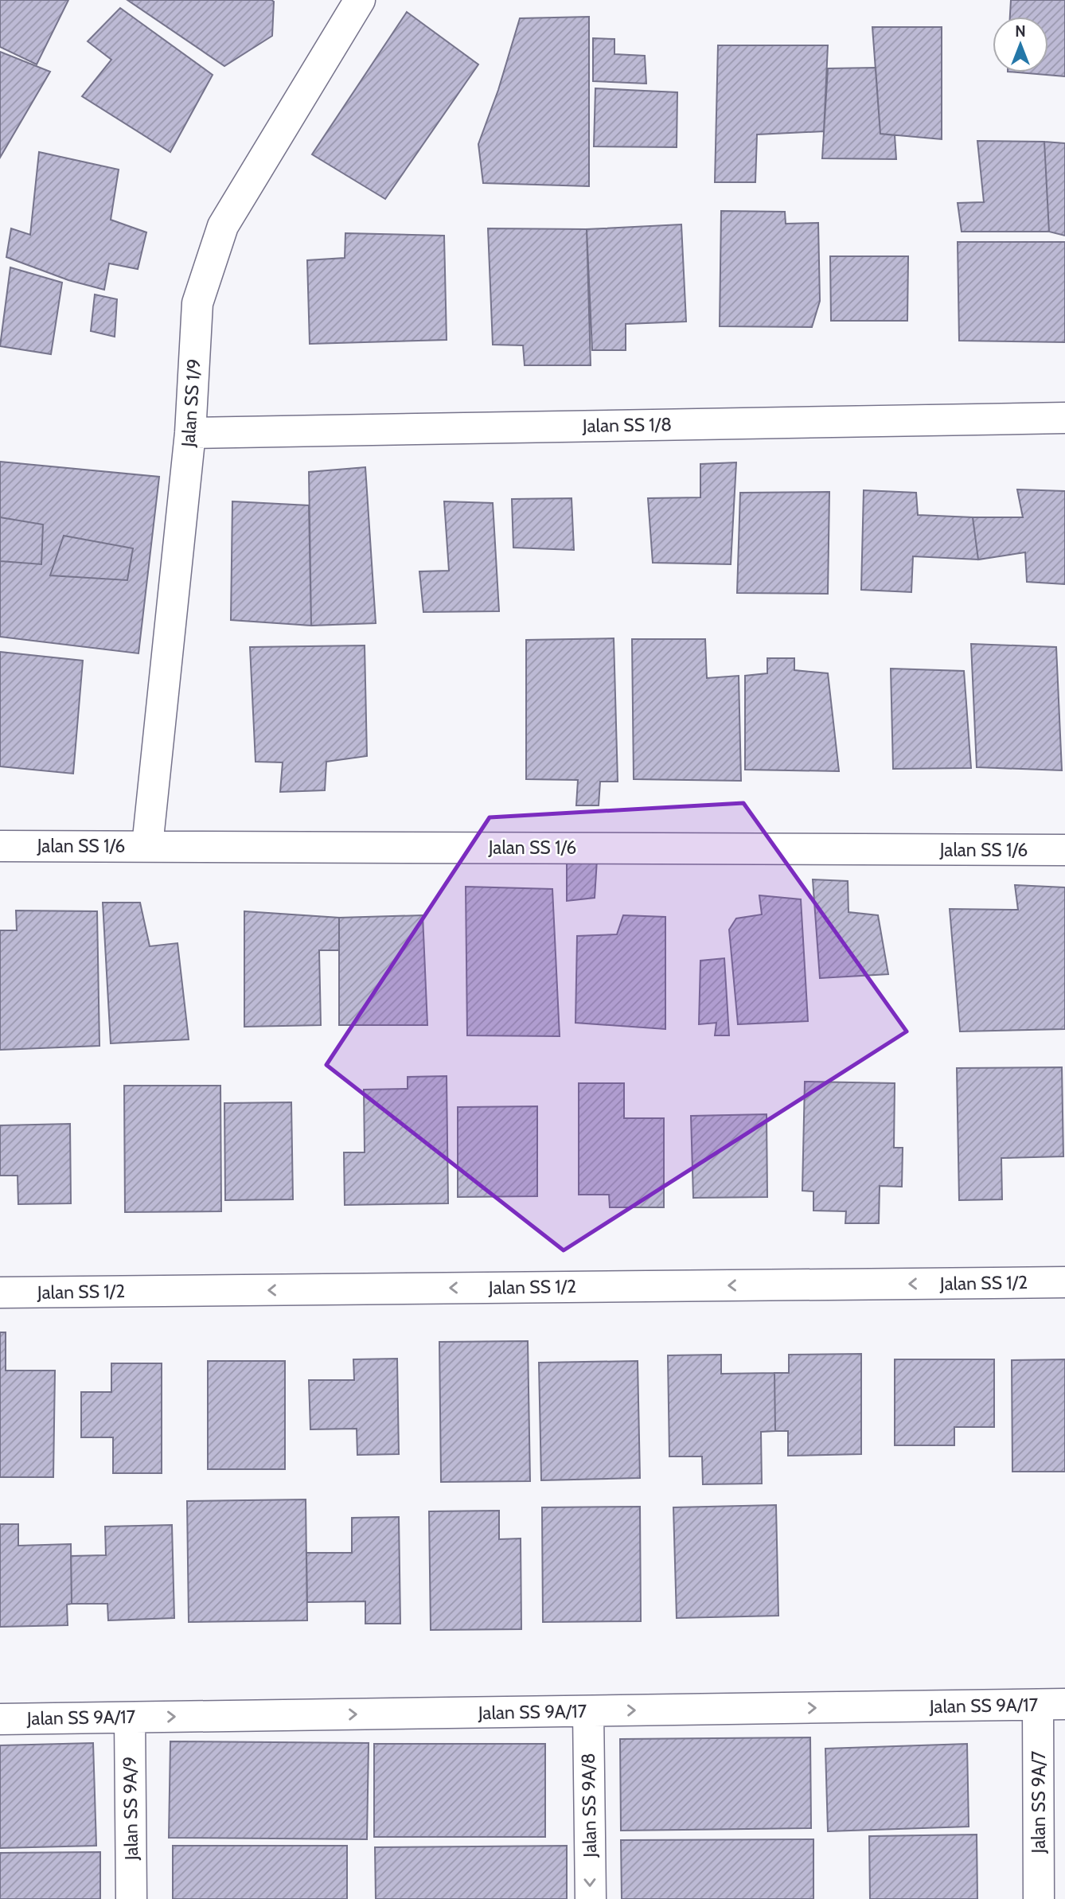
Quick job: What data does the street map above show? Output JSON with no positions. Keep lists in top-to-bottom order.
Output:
{
  "streets": {
    "street": [
      "Jalan SS 1/9",
      "Jalan SS 1/8",
      "Jalan SS 1/6",
      "Jalan SS 1/2",
      "Jalan SS 9A/17",
      "Jalan SS 9A/7",
      "Jalan SS 9A/8",
      "Jalan SS 9A/9"
    ]
  },
  "crossings": [
    ["Jalan SS 1/9", "Jalan SS 1/8"],
    ["Jalan SS 1/9", "Jalan SS 1/6"],
    ["Jalan SS 9A/17", "Jalan SS 9A/7"],
    ["Jalan SS 9A/17", "Jalan SS 9A/8"],
    ["Jalan SS 9A/17", "Jalan SS 9A/9"]
  ],
  "one_way": ["Jalan SS 1/2", "Jalan SS 9A/17", "Jalan SS 9A/8"],
  "north": "top"
}
